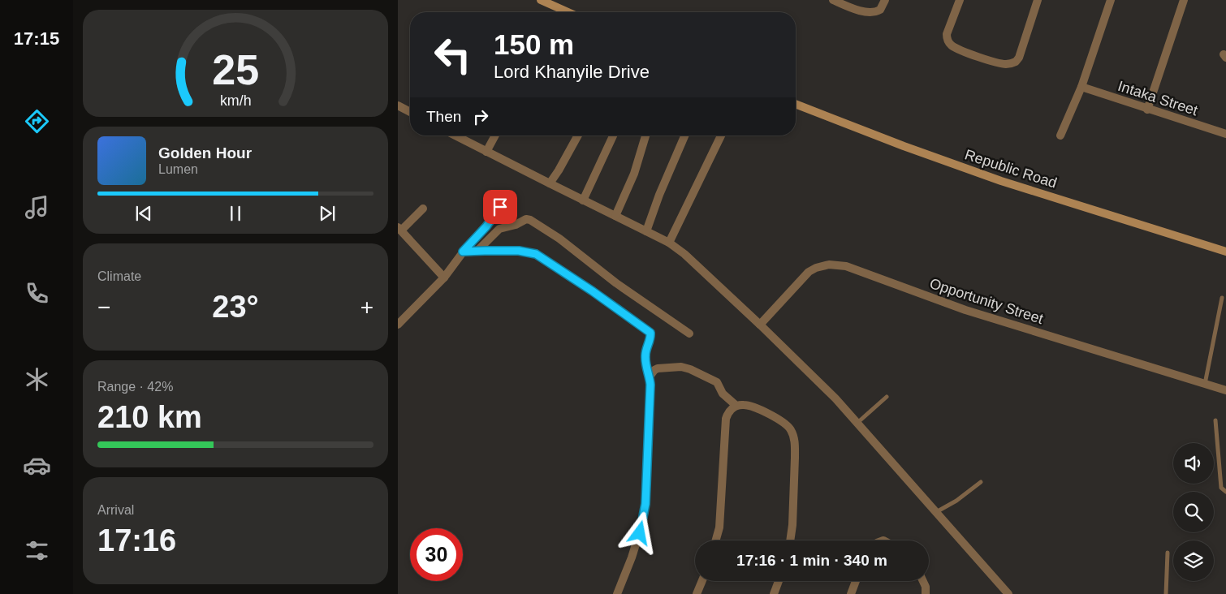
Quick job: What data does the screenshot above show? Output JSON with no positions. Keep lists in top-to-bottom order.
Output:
{
  "streets": {
    "street": ["Intaka Street", "Republic Road", "Opportunity Street"]
  },
  "page": {
    "tabs": "17:15",
    "turn": ["150 m", "Lord Khanyile Drive"],
    "then": "Then",
    "song": ["Golden Hour", "Lumen"],
    "tile": [
      "Climate",
      ["Range · 42%", "210 km"],
      ["Arrival", "17:16"]
    ],
    "heat": ["−", "23°", "+"],
    "limit": "30",
    "trip": "17:16 · 1 min · 340 m",
    "gauge": ["25", "km/h"]
  }
}
